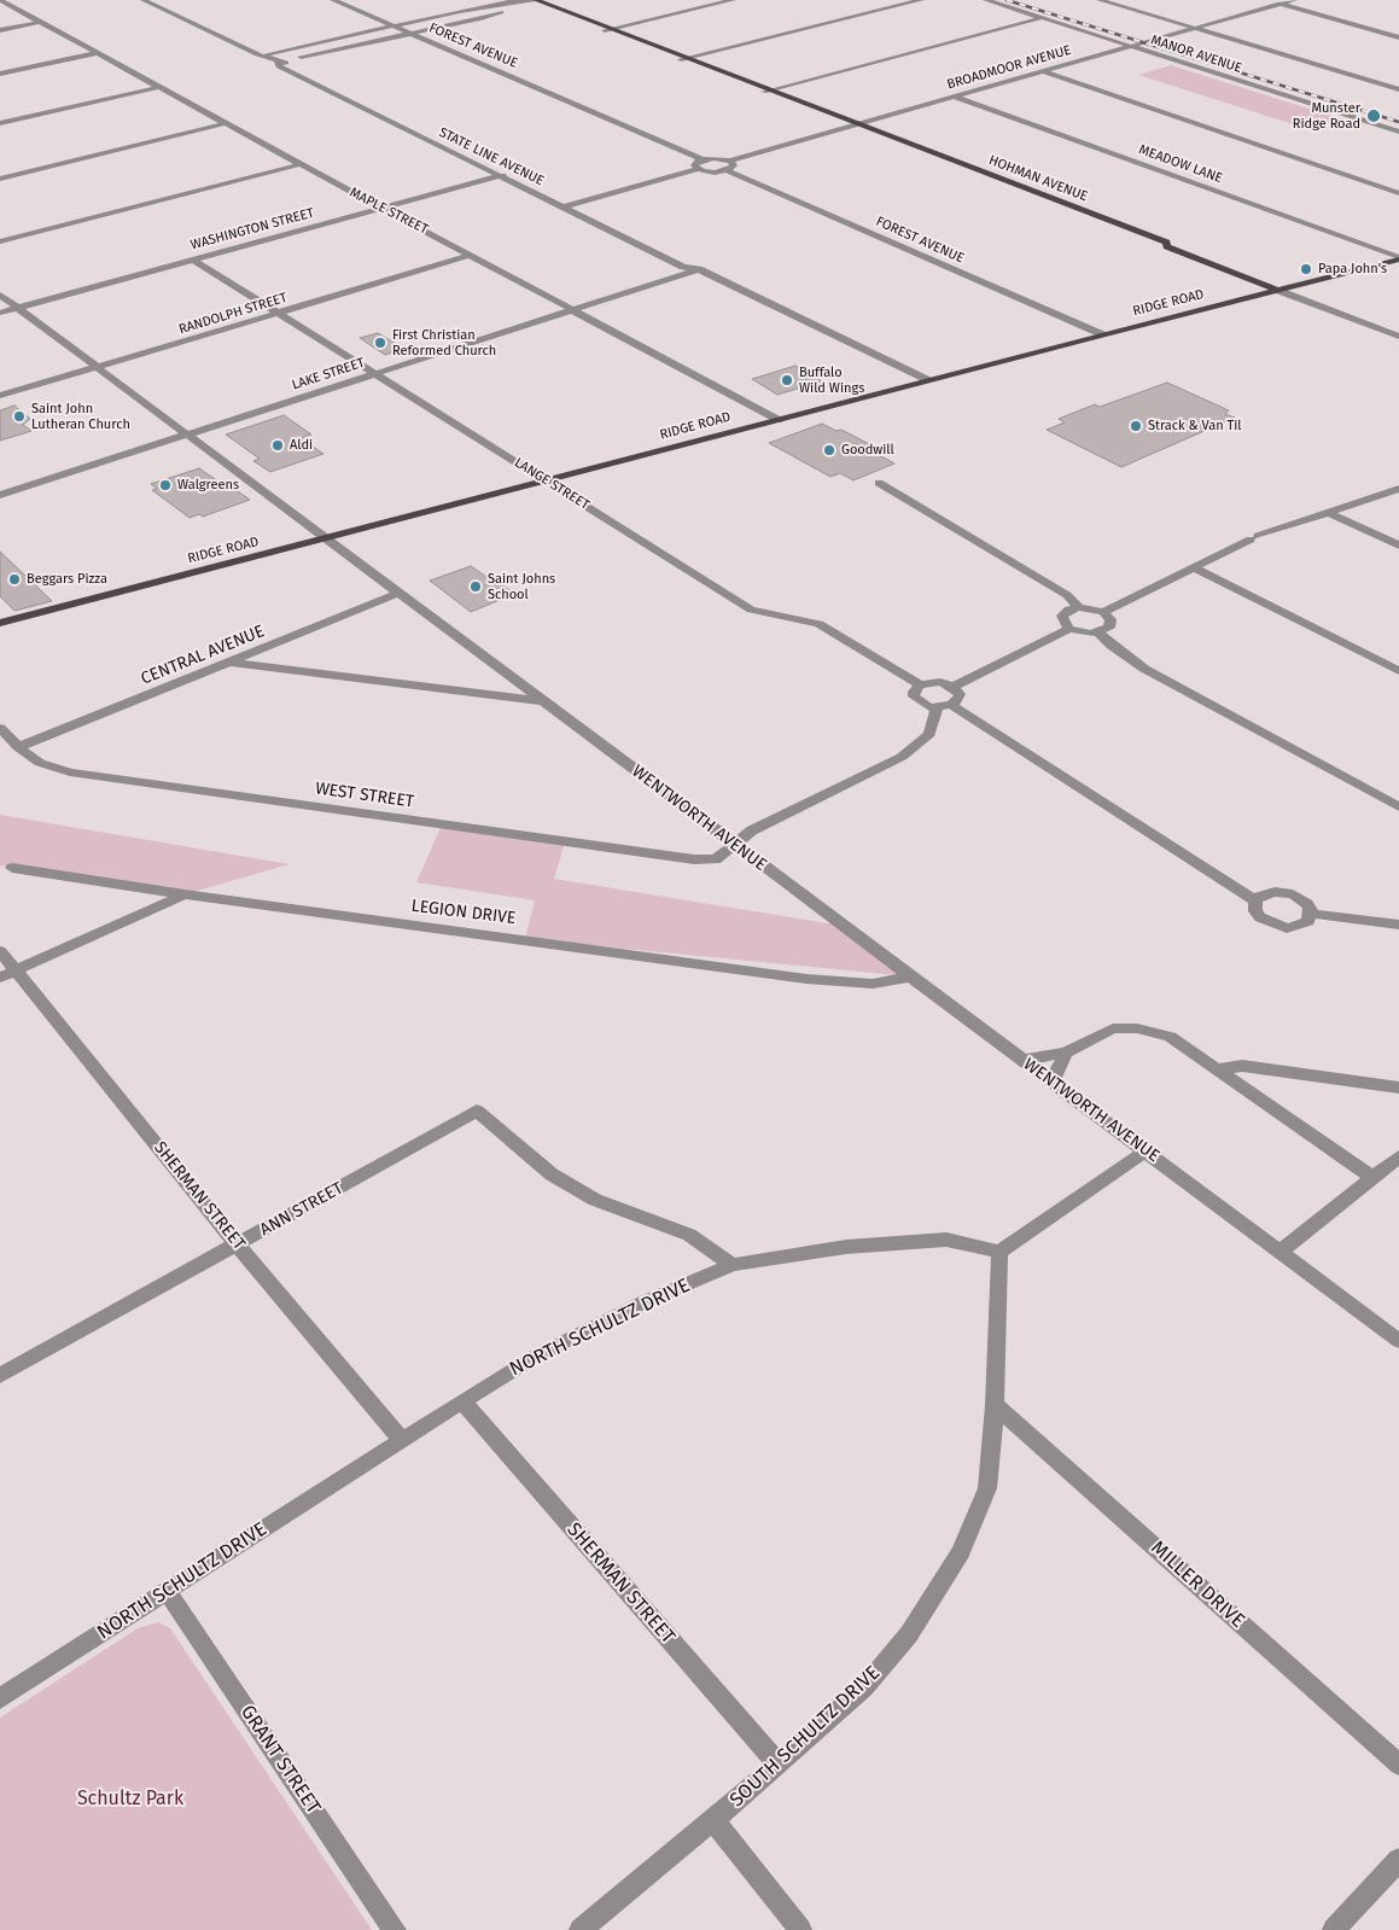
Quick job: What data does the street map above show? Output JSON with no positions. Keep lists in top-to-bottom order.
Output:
{
  "streets": {
    "main road": ["HOHMAN AVENUE", "RIDGE ROAD"],
    "street": [
      "FOREST AVENUE",
      "MANOR AVENUE",
      "BROADMOOR AVENUE",
      "STATE LINE AVENUE",
      "MEADOW LANE",
      "MAPLE STREET",
      "WASHINGTON STREET",
      "RANDOLPH STREET",
      "LAKE STREET",
      "LANGE STREET",
      "CENTRAL AVENUE",
      "WEST STREET",
      "WENTWORTH AVENUE",
      "LEGION DRIVE",
      "SHERMAN STREET",
      "ANN STREET",
      "NORTH SCHULTZ DRIVE",
      "MILLER DRIVE",
      "SOUTH SCHULTZ DRIVE",
      "GRANT STREET"
    ]
  },
  "crossings": [
    ["FOREST AVENUE", "BROADMOOR AVENUE"],
    ["FOREST AVENUE", "RIDGE ROAD"],
    ["MANOR AVENUE", "BROADMOOR AVENUE"],
    ["BROADMOOR AVENUE", "MEADOW LANE"],
    ["BROADMOOR AVENUE", "HOHMAN AVENUE"],
    ["STATE LINE AVENUE", "WASHINGTON STREET"],
    ["STATE LINE AVENUE", "RIDGE ROAD"],
    ["STATE LINE AVENUE", "LAKE STREET"],
    ["MEADOW LANE", "RIDGE ROAD"],
    ["HOHMAN AVENUE", "RIDGE ROAD"],
    ["MAPLE STREET", "WASHINGTON STREET"],
    ["MAPLE STREET", "RIDGE ROAD"],
    ["MAPLE STREET", "RANDOLPH STREET"],
    ["MAPLE STREET", "LAKE STREET"],
    ["WASHINGTON STREET", "LANGE STREET"],
    ["WASHINGTON STREET", "WENTWORTH AVENUE"],
    ["RIDGE ROAD", "LANGE STREET"],
    ["RIDGE ROAD", "WENTWORTH AVENUE"],
    ["RANDOLPH STREET", "LANGE STREET"],
    ["RANDOLPH STREET", "WENTWORTH AVENUE"],
    ["LAKE STREET", "LANGE STREET"],
    ["LAKE STREET", "WENTWORTH AVENUE"],
    ["CENTRAL AVENUE", "WEST STREET"],
    ["CENTRAL AVENUE", "WENTWORTH AVENUE"],
    ["WEST STREET", "WENTWORTH AVENUE"],
    ["WENTWORTH AVENUE", "LEGION DRIVE"],
    ["SHERMAN STREET", "ANN STREET"],
    ["SHERMAN STREET", "NORTH SCHULTZ DRIVE"],
    ["SHERMAN STREET", "SOUTH SCHULTZ DRIVE"],
    ["ANN STREET", "NORTH SCHULTZ DRIVE"],
    ["NORTH SCHULTZ DRIVE", "SOUTH SCHULTZ DRIVE"],
    ["NORTH SCHULTZ DRIVE", "GRANT STREET"],
    ["MILLER DRIVE", "SOUTH SCHULTZ DRIVE"]
  ],
  "parks": ["Schultz Park"],
  "places": [
    "Munster Ridge Road",
    "Papa John's",
    "First Christian Reformed Church",
    "Buffalo Wild Wings",
    "Saint John Lutheran Church",
    "Strack & Van Til",
    "Aldi",
    "Goodwill",
    "Walgreens",
    "Beggars Pizza",
    "Saint Johns School"
  ]
}
